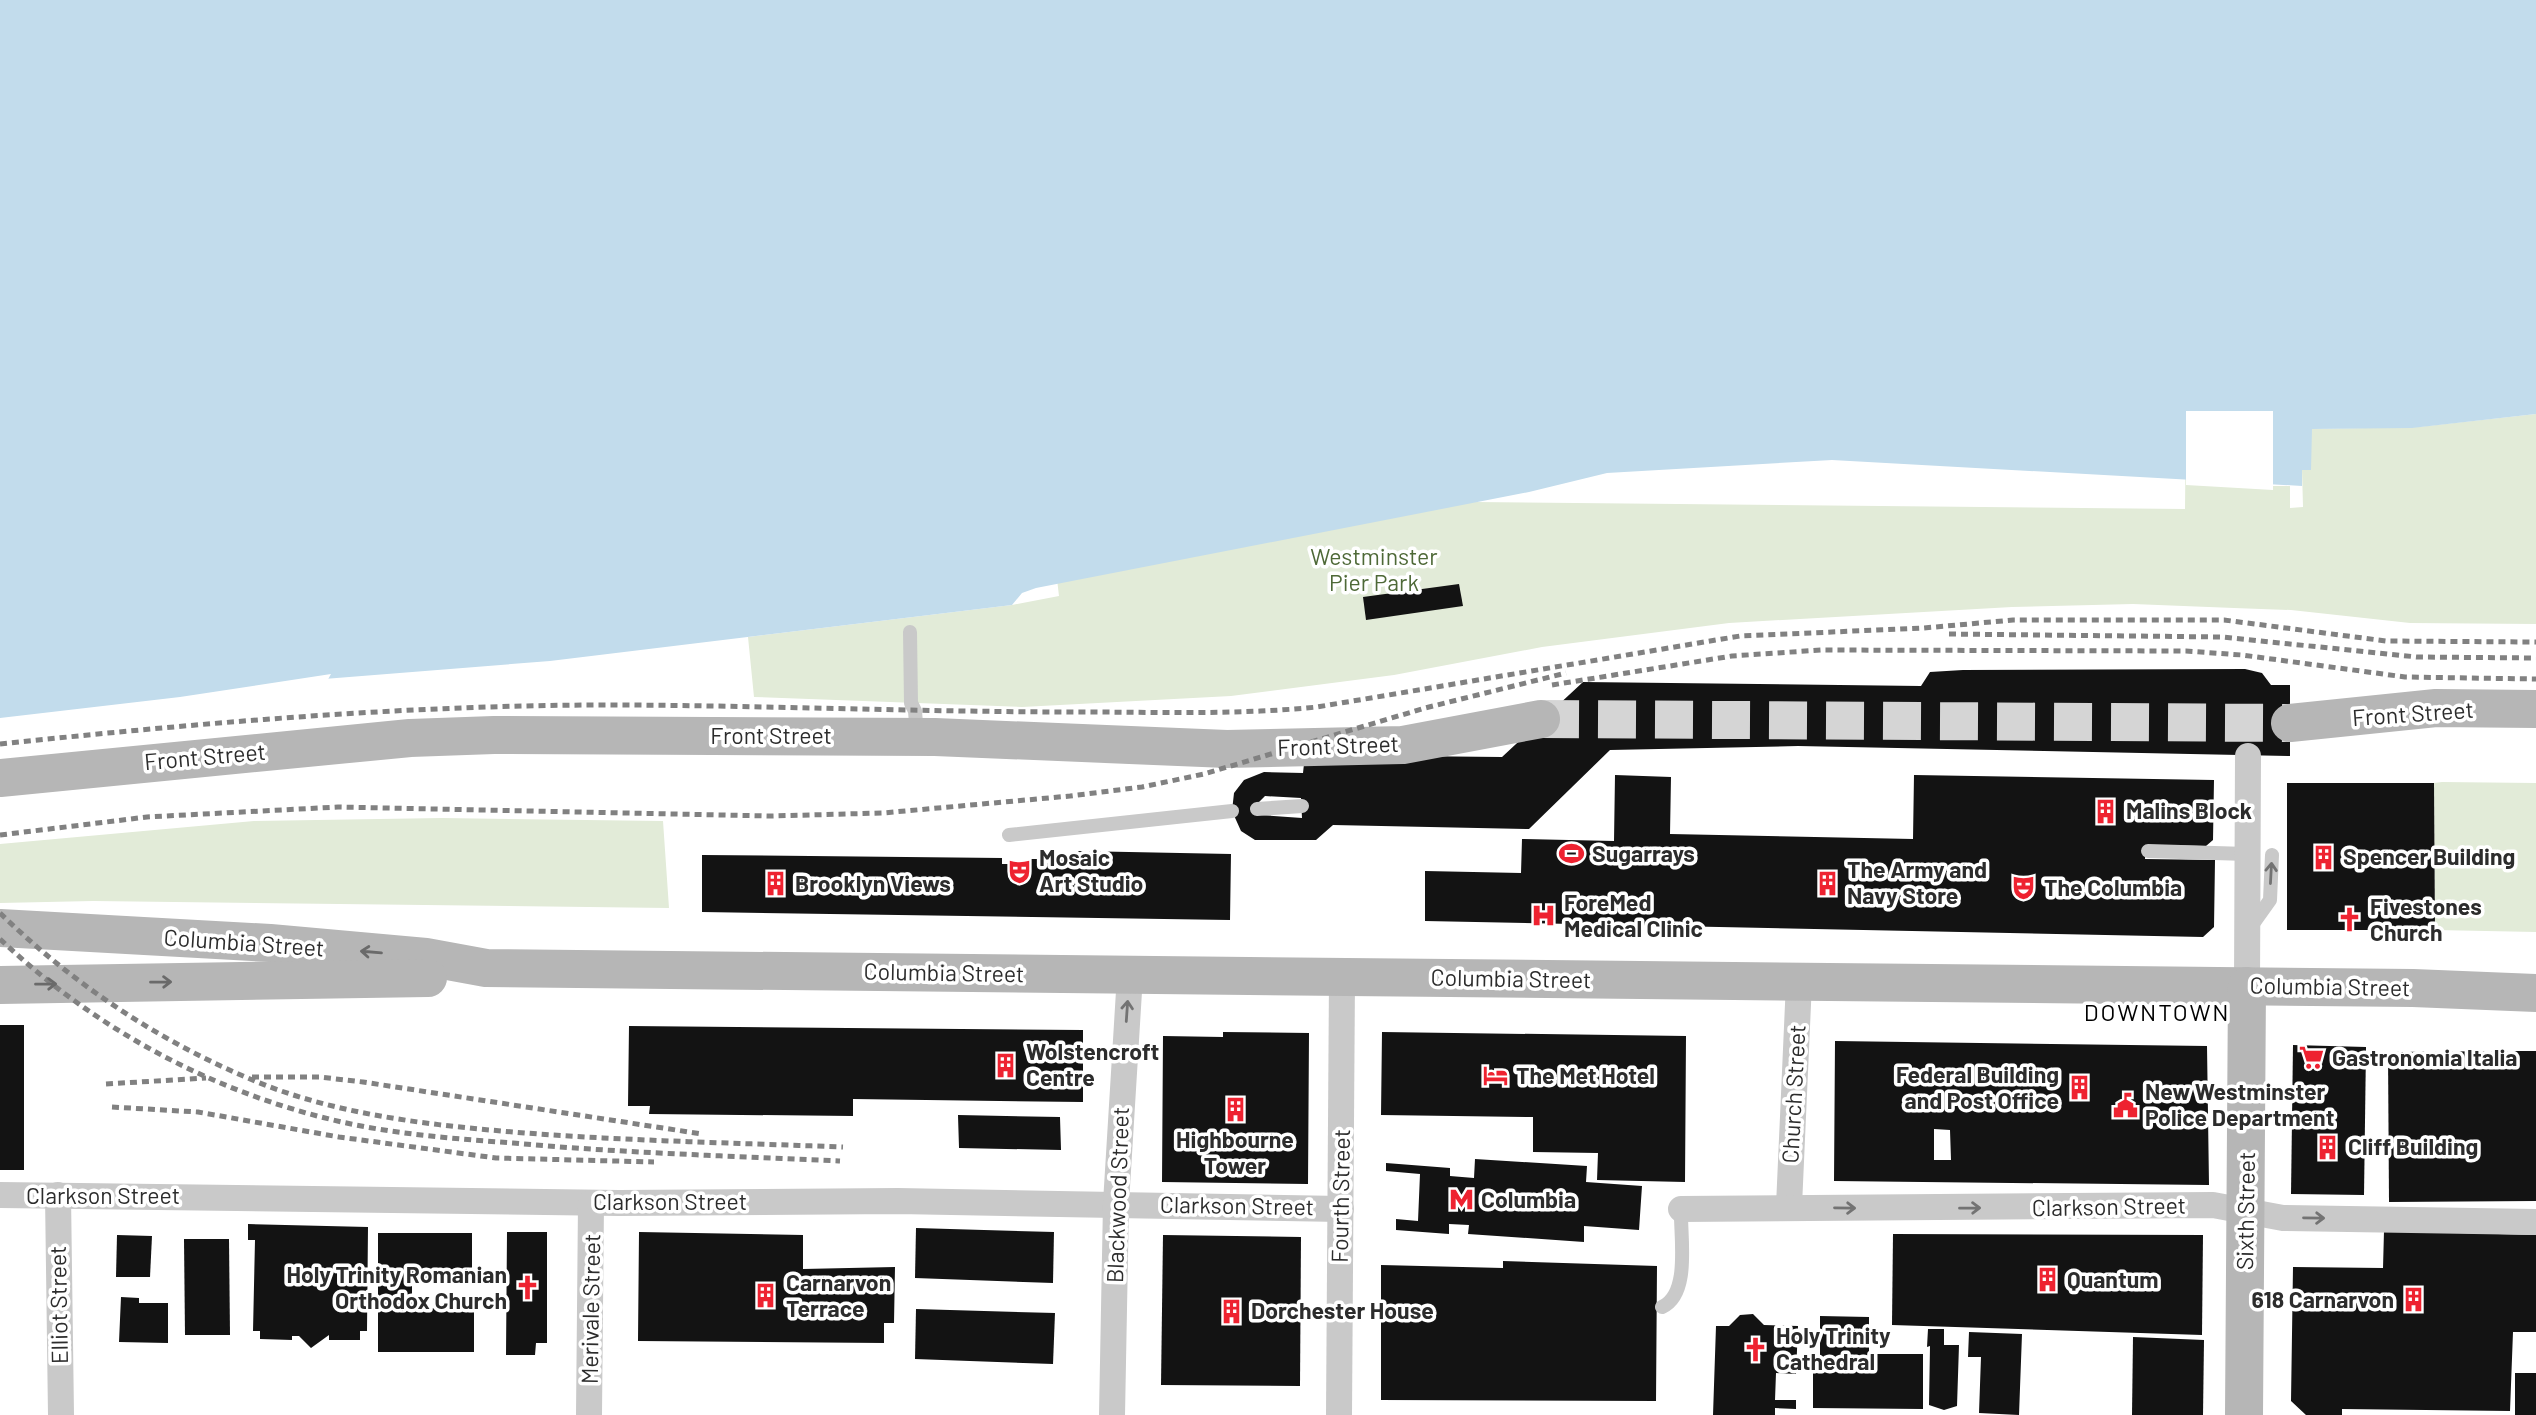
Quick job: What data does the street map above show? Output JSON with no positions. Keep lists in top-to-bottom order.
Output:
{
  "streets": {
    "street": [
      "Front Street",
      "Columbia Street",
      "Church Street",
      "Blackwood Street",
      "Clarkson Street",
      "Fourth Street",
      "Sixth Street",
      "Elliot Street",
      "Merivale Street"
    ]
  },
  "crossings": [
    ["Columbia Street", "Church Street"],
    ["Columbia Street", "Blackwood Street"],
    ["Columbia Street", "Fourth Street"],
    ["Columbia Street", "Sixth Street"],
    ["Church Street", "Clarkson Street"],
    ["Blackwood Street", "Clarkson Street"],
    ["Clarkson Street", "Fourth Street"],
    ["Clarkson Street", "Sixth Street"],
    ["Clarkson Street", "Elliot Street"],
    ["Clarkson Street", "Merivale Street"]
  ],
  "one_way": ["Blackwood Street"],
  "districts": ["DOWNTOWN"],
  "parks": ["Westminster Pier Park"],
  "places": {
    "building": [
      "Malins Block",
      "Spencer Building",
      "The Army and Navy Store",
      "Brooklyn Views",
      "Wolstencroft Centre",
      "Federal Building and Post Office",
      "Highbourne Tower",
      "Cliff Building",
      "Quantum",
      "Carnarvon Terrace",
      "618 Carnarvon",
      "Dorchester House"
    ],
    "sports": ["Sugarrays"],
    "theatre": ["Mosaic Art Studio", "The Columbia"],
    "hospital": ["ForeMed Medical Clinic"],
    "church": ["Fivestones Church", "Holy Trinity Romanian Orthodox Church", "Holy Trinity Cathedral"],
    "supermarket": ["Gastronomia Italia"],
    "hotel": ["The Met Hotel"],
    "public building": ["New Westminster Police Department"],
    "metro station": ["Columbia"]
  }
}
